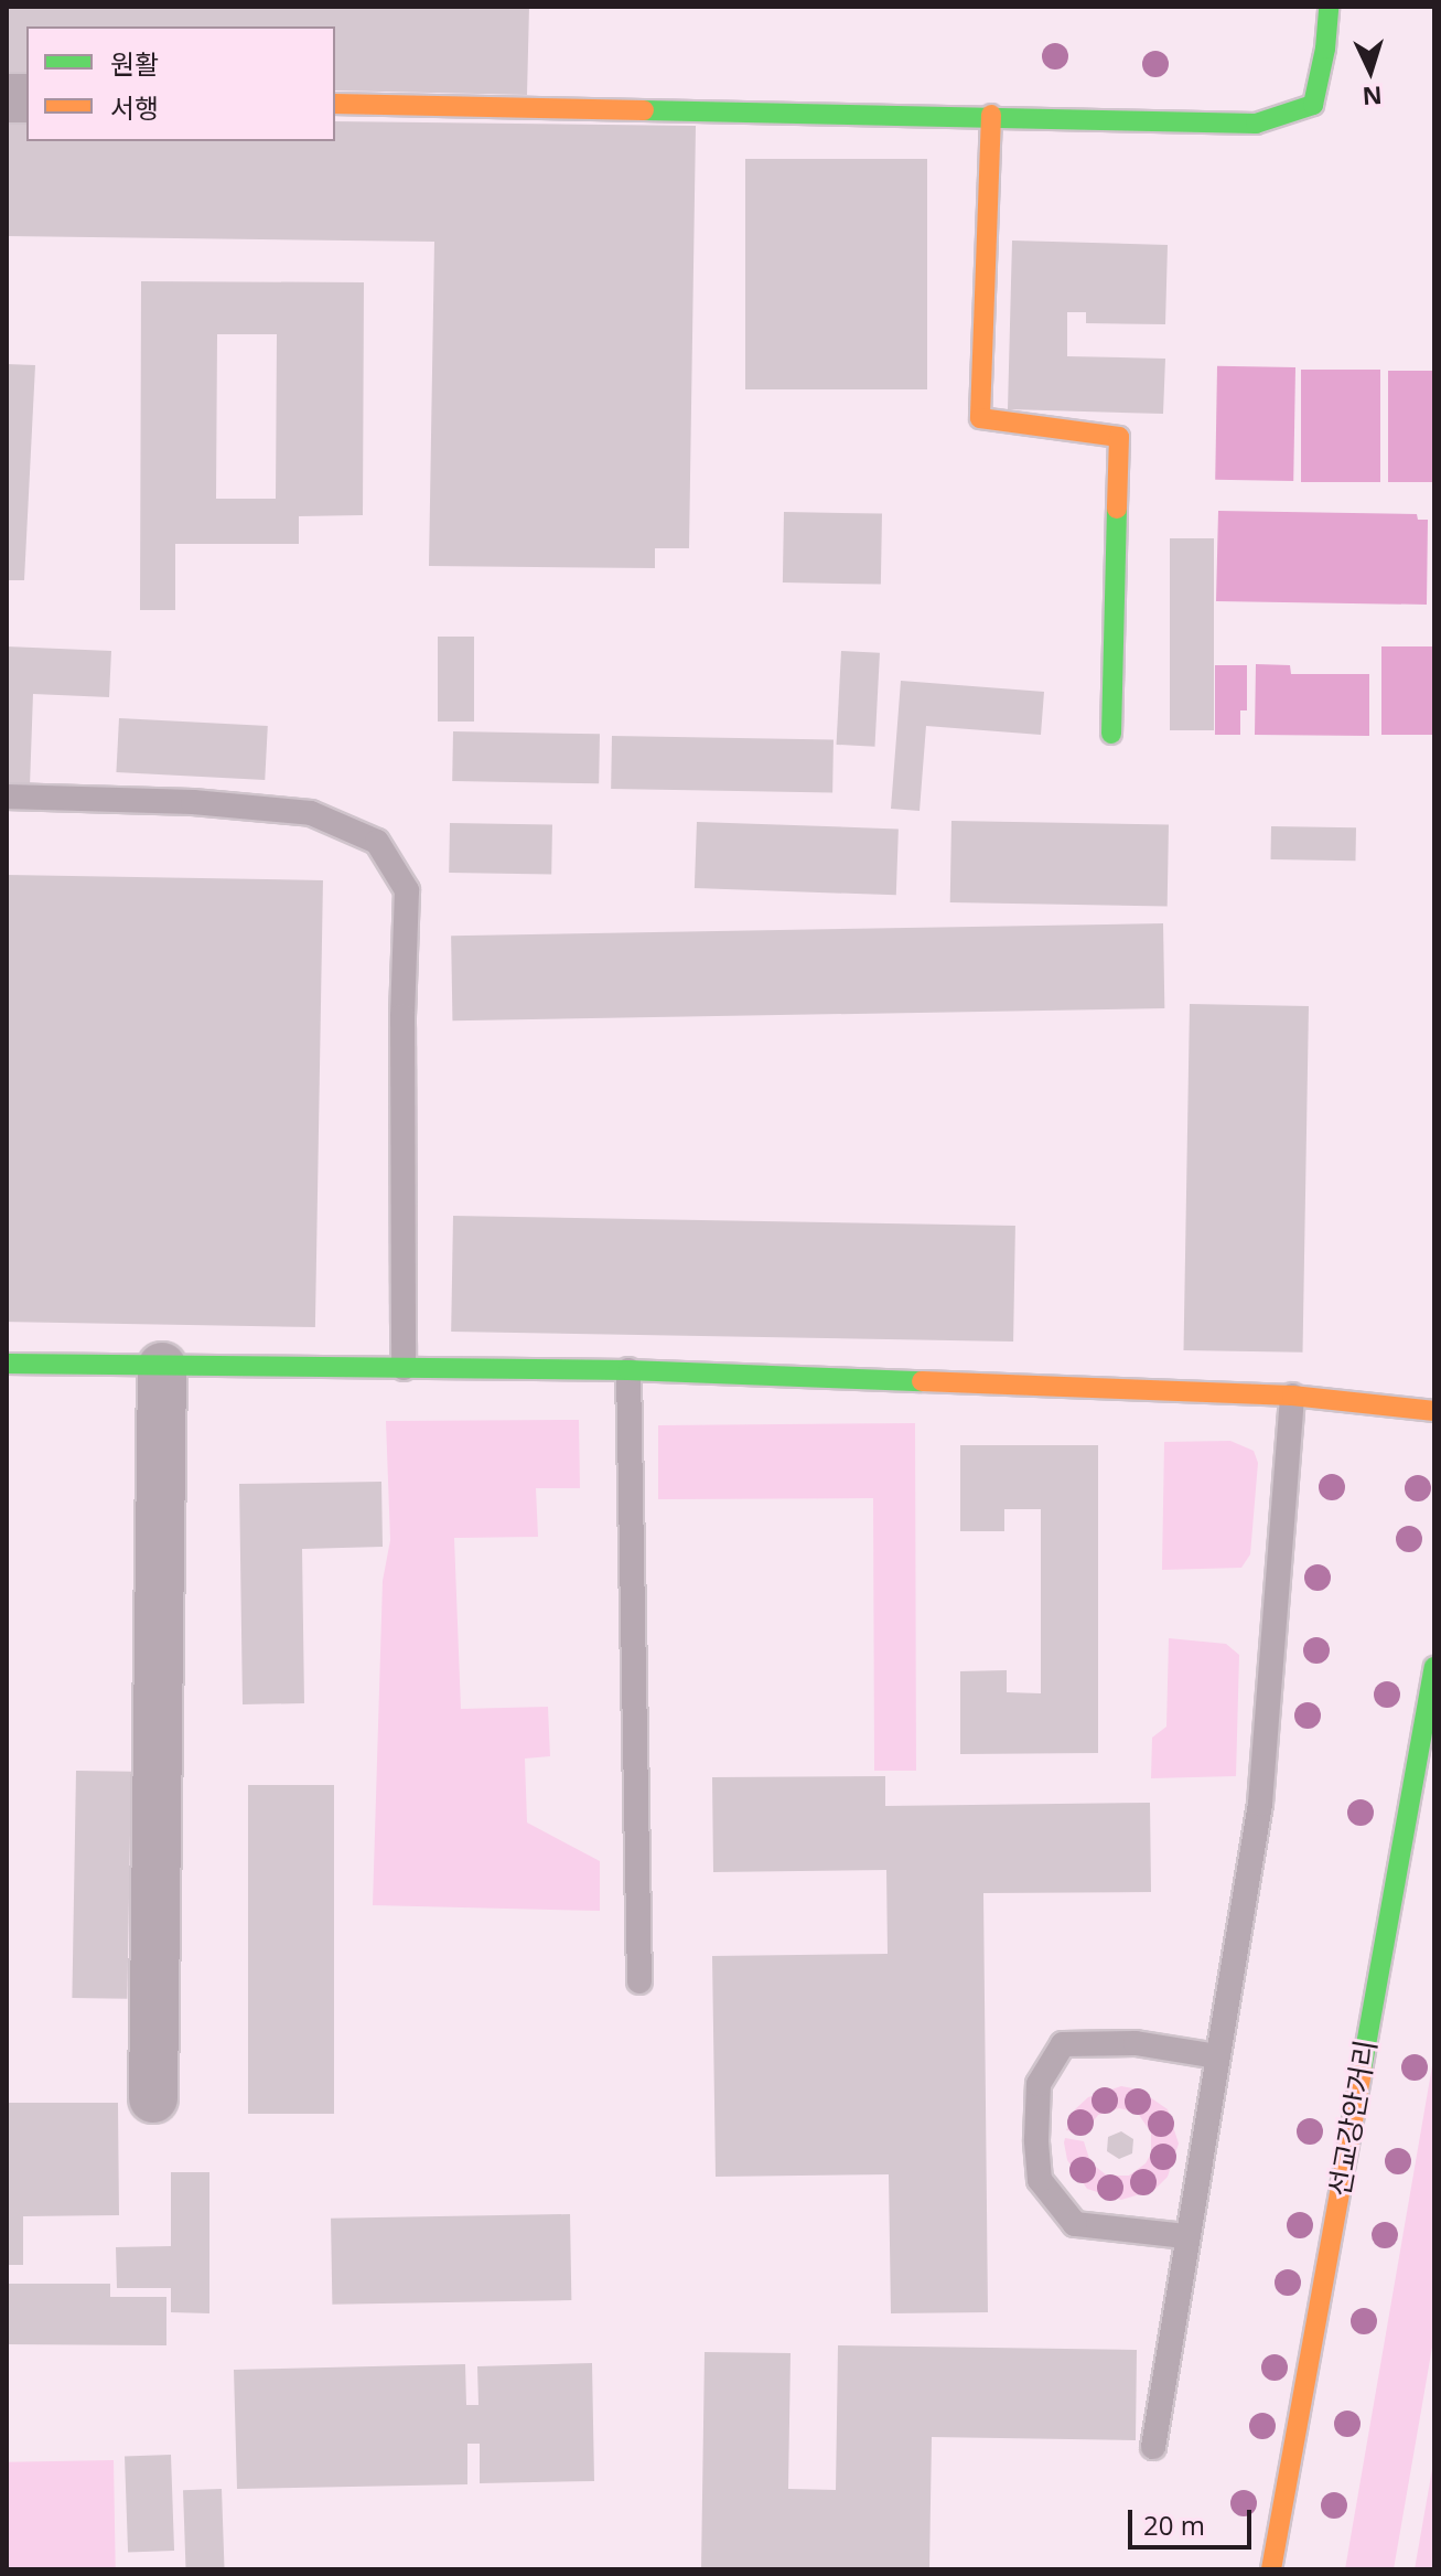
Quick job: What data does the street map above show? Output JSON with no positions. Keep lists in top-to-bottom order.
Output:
{
  "streets": {
    "street": ["선교강안거리"]
  },
  "legend": ["원활", "서행"],
  "scale_bar": "20 m",
  "north": "bottom"
}
